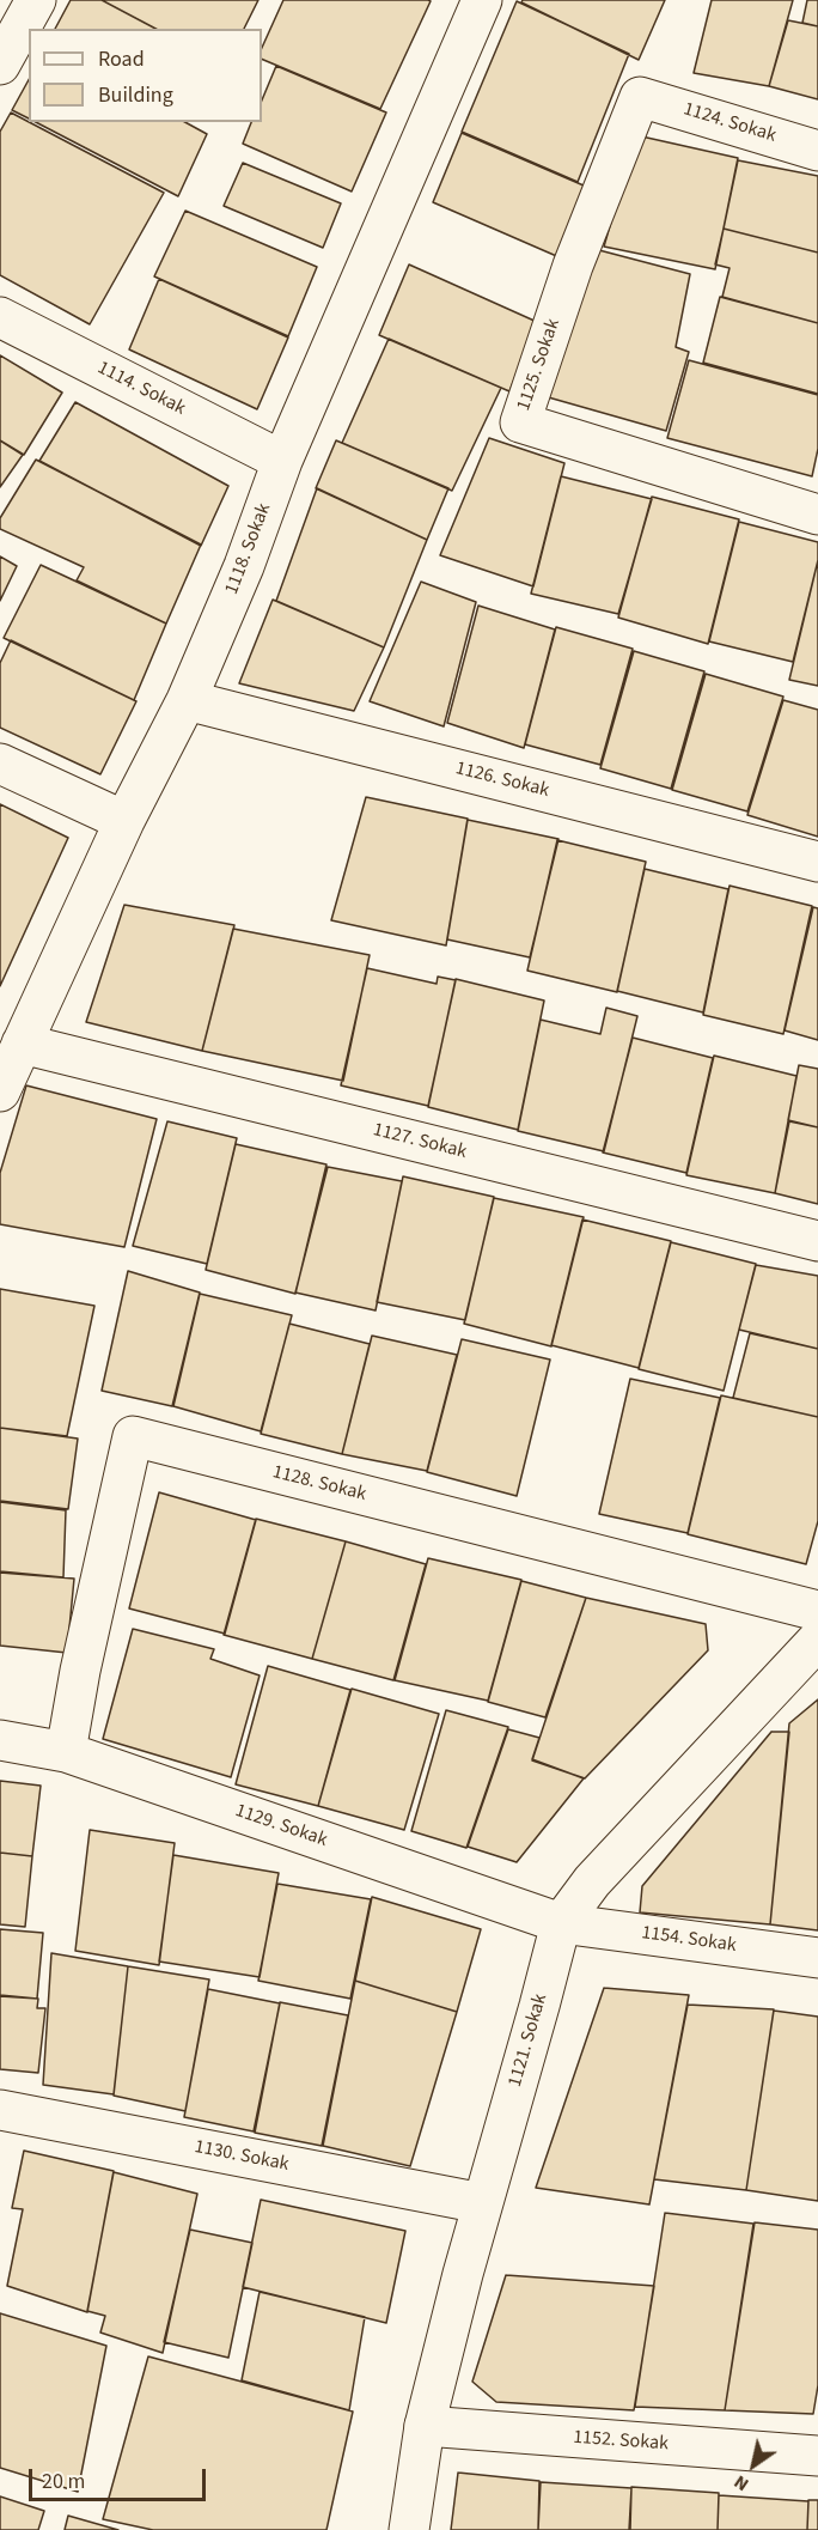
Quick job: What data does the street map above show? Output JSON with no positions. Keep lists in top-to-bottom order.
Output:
{
  "streets": {
    "street": [
      "1124. Sokak",
      "1125. Sokak",
      "1114. Sokak",
      "1118. Sokak",
      "1126. Sokak",
      "1127. Sokak",
      "1128. Sokak",
      "1129. Sokak",
      "1154. Sokak",
      "1121. Sokak",
      "1130. Sokak",
      "1152. Sokak"
    ]
  },
  "crossings": [
    ["1124. Sokak", "1125. Sokak"],
    ["1114. Sokak", "1118. Sokak"],
    ["1118. Sokak", "1126. Sokak"],
    ["1118. Sokak", "1127. Sokak"],
    ["1128. Sokak", "1129. Sokak"],
    ["1129. Sokak", "1154. Sokak"],
    ["1129. Sokak", "1121. Sokak"],
    ["1154. Sokak", "1121. Sokak"],
    ["1121. Sokak", "1130. Sokak"],
    ["1121. Sokak", "1152. Sokak"]
  ],
  "legend": ["Road", "Building"],
  "scale_bar": "20 m",
  "north": "bottom left"
}
